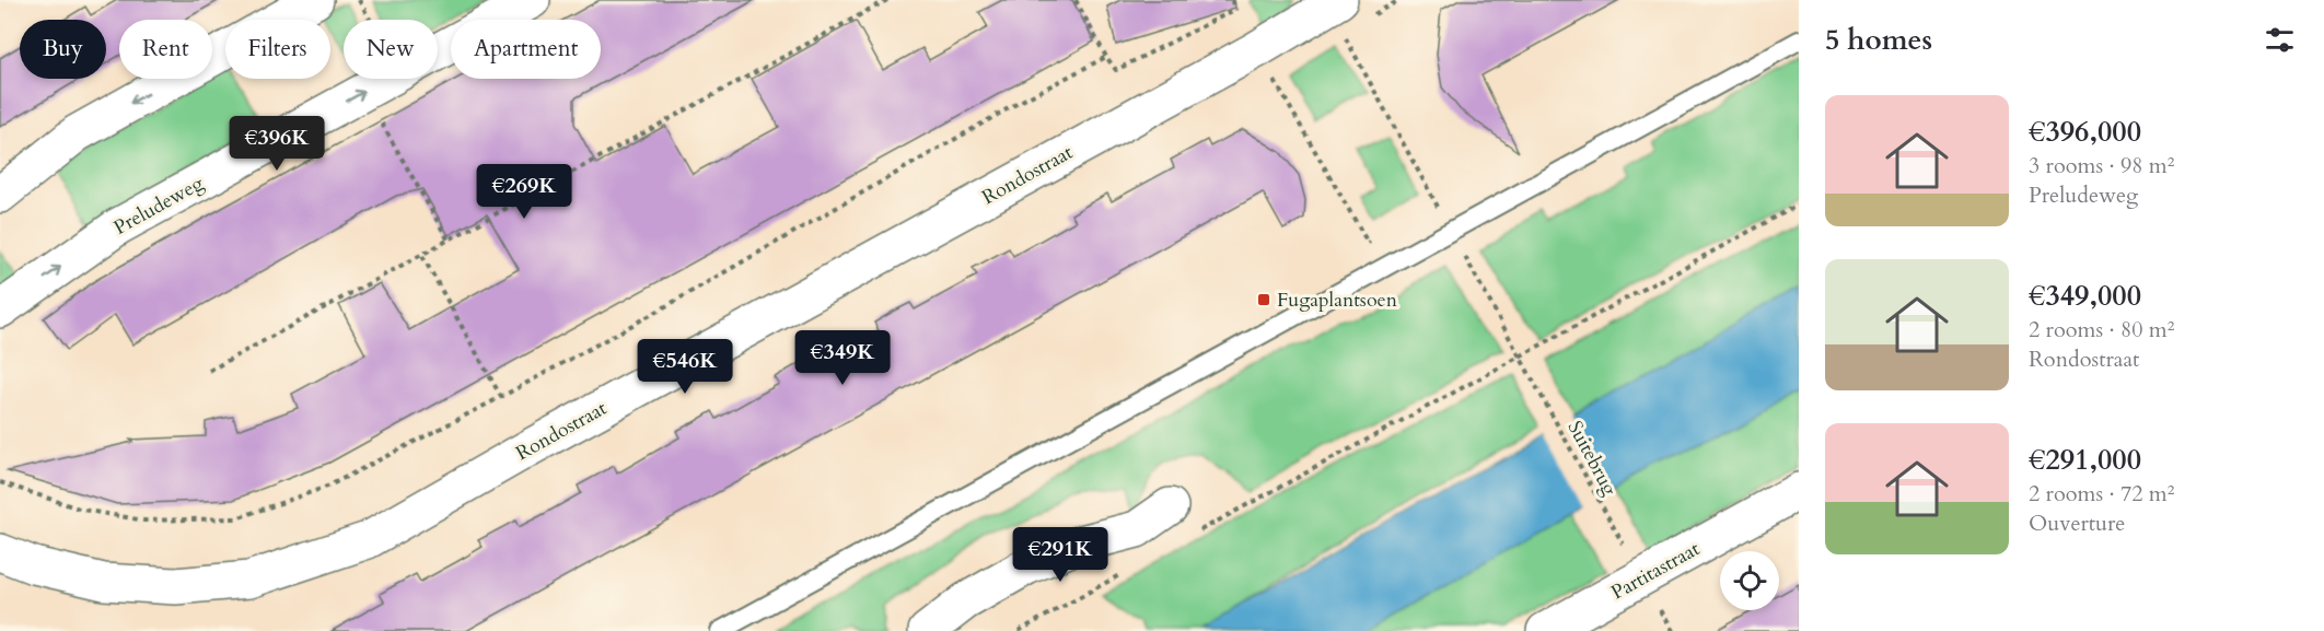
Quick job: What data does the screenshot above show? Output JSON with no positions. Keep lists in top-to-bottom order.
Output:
{
  "streets": {
    "street": ["Rondostraat", "Preludeweg", "Partitastraat"],
    "path": ["Suitebrug"]
  },
  "crossings": [
    ["Rondostraat", "Suitebrug"]
  ],
  "places": {
    "transit": ["Fugaplantsoen"]
  },
  "page": {
    "heading": "5 homes",
    "chip": [
      "Buy",
      "Rent",
      "Filters",
      "New",
      "Apartment"
    ],
    "list": [
      {
        "name": "€396,000",
        "note": "3 rooms · 98 m² · Preludeweg"
      },
      {
        "name": "€349,000",
        "note": "2 rooms · 80 m² · Rondostraat"
      },
      {
        "name": "€291,000",
        "note": "2 rooms · 72 m² · Ouverture"
      }
    ],
    "price": [
      "€396K",
      "€269K",
      "€349K",
      "€546K",
      "€291K"
    ]
  }
}
